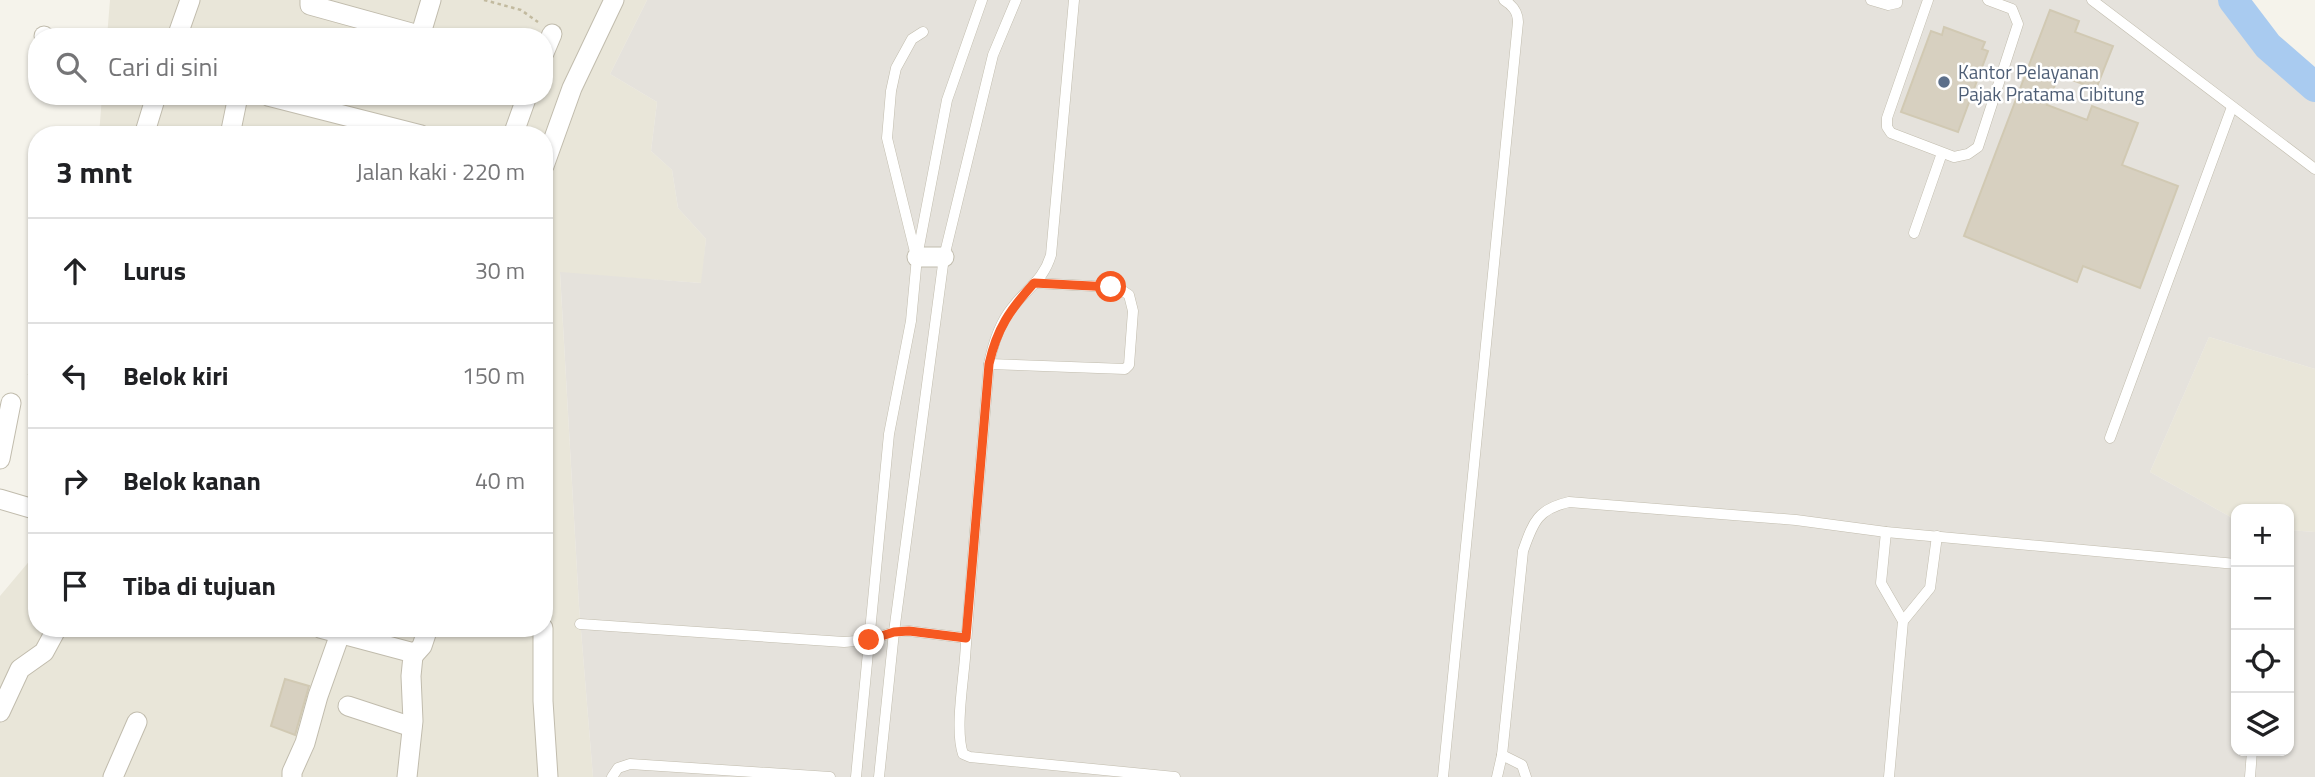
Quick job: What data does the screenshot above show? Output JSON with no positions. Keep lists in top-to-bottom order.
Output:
{
  "places": ["Kantor Pelayanan Pajak Pratama Cibitung"],
  "page": {
    "search": "Cari di sini",
    "heading": ["3 mnt", "Jalan kaki · 220 m"],
    "list": [
      ["Lurus", "30 m"],
      ["Belok kiri", "150 m"],
      ["Belok kanan", "40 m"],
      "Tiba di tujuan"
    ],
    "map_buttons": ["+", "−"]
  }
}
